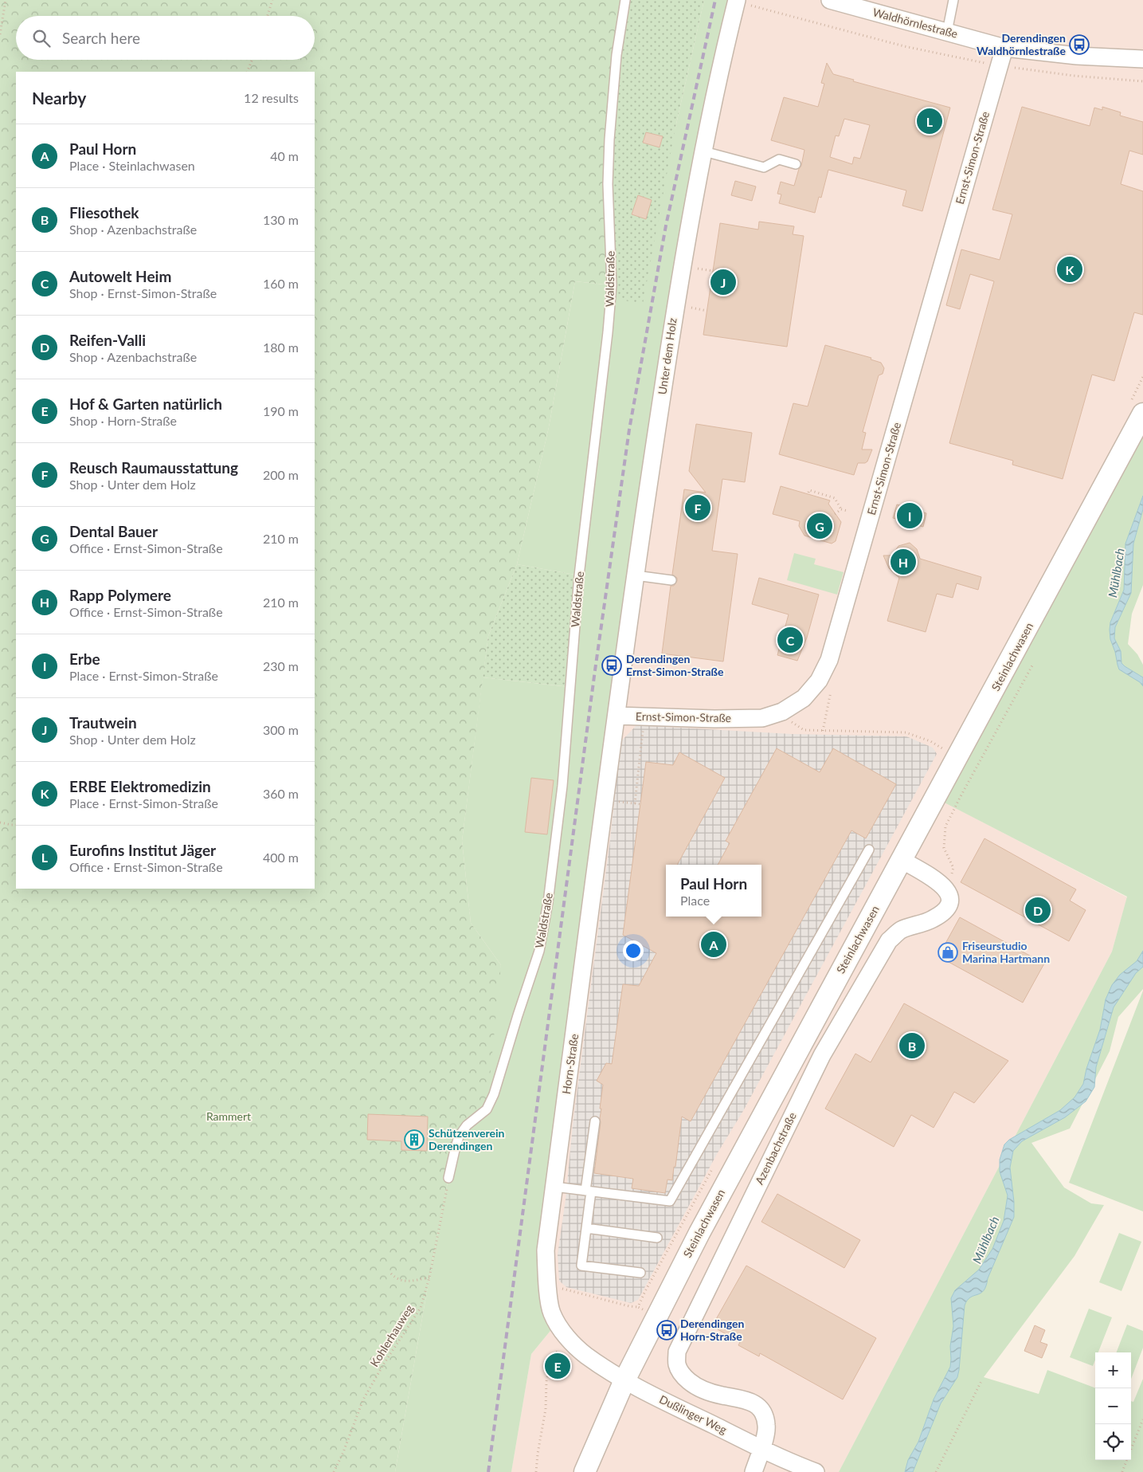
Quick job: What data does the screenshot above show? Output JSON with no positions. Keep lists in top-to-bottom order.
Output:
{
  "streets": {
    "street": [
      "Waldhörnlestraße",
      "Ernst-Simon-Straße",
      "Unter dem Holz",
      "Steinlachwasen",
      "Horn-Straße",
      "Azenbachstraße",
      "Dußlinger Weg"
    ],
    "lane": ["Waldstraße"],
    "path": ["Kohlerhauweg"]
  },
  "crossings": [
    ["Waldhörnlestraße", "Ernst-Simon-Straße"],
    ["Ernst-Simon-Straße", "Unter dem Holz"],
    ["Ernst-Simon-Straße", "Horn-Straße"],
    ["Waldstraße", "Kohlerhauweg"],
    ["Unter dem Holz", "Horn-Straße"],
    ["Steinlachwasen", "Horn-Straße"],
    ["Steinlachwasen", "Dußlinger Weg"],
    ["Horn-Straße", "Dußlinger Weg"],
    ["Azenbachstraße", "Dußlinger Weg"]
  ],
  "water": ["Mühlbach"],
  "parks": ["Rammert"],
  "places": {
    "bus stop": ["Derendingen Waldhörnlestraße", "Derendingen Ernst-Simon-Straße", "Derendingen Horn-Straße"],
    "shop": ["Friseurstudio Marina Hartmann"],
    "building": ["Schützenverein Derendingen"]
  },
  "page": {
    "search": "Search here",
    "heading": ["Nearby", "12 results"],
    "pins": [
      "L",
      "K",
      "J",
      "F",
      "I",
      "G",
      "H",
      "C",
      "D",
      "A",
      "B",
      "E"
    ],
    "list": [
      {
        "mark": "A",
        "name": "Paul Horn",
        "note": "Place · Steinlachwasen",
        "value": "40 m"
      },
      {
        "mark": "B",
        "name": "Fliesothek",
        "note": "Shop · Azenbachstraße",
        "value": "130 m"
      },
      {
        "mark": "C",
        "name": "Autowelt Heim",
        "note": "Shop · Ernst-Simon-Straße",
        "value": "160 m"
      },
      {
        "mark": "D",
        "name": "Reifen-Valli",
        "note": "Shop · Azenbachstraße",
        "value": "180 m"
      },
      {
        "mark": "E",
        "name": "Hof & Garten natürlich",
        "note": "Shop · Horn-Straße",
        "value": "190 m"
      },
      {
        "mark": "F",
        "name": "Reusch Raumausstattung",
        "note": "Shop · Unter dem Holz",
        "value": "200 m"
      },
      {
        "mark": "G",
        "name": "Dental Bauer",
        "note": "Office · Ernst-Simon-Straße",
        "value": "210 m"
      },
      {
        "mark": "H",
        "name": "Rapp Polymere",
        "note": "Office · Ernst-Simon-Straße",
        "value": "210 m"
      },
      {
        "mark": "I",
        "name": "Erbe",
        "note": "Place · Ernst-Simon-Straße",
        "value": "230 m"
      },
      {
        "mark": "J",
        "name": "Trautwein",
        "note": "Shop · Unter dem Holz",
        "value": "300 m"
      },
      {
        "mark": "K",
        "name": "ERBE Elektromedizin",
        "note": "Place · Ernst-Simon-Straße",
        "value": "360 m"
      },
      {
        "mark": "L",
        "name": "Eurofins Institut Jäger",
        "note": "Office · Ernst-Simon-Straße",
        "value": "400 m"
      }
    ],
    "popup": ["Paul Horn", "Place"],
    "map_buttons": ["+", "−"]
  }
}
